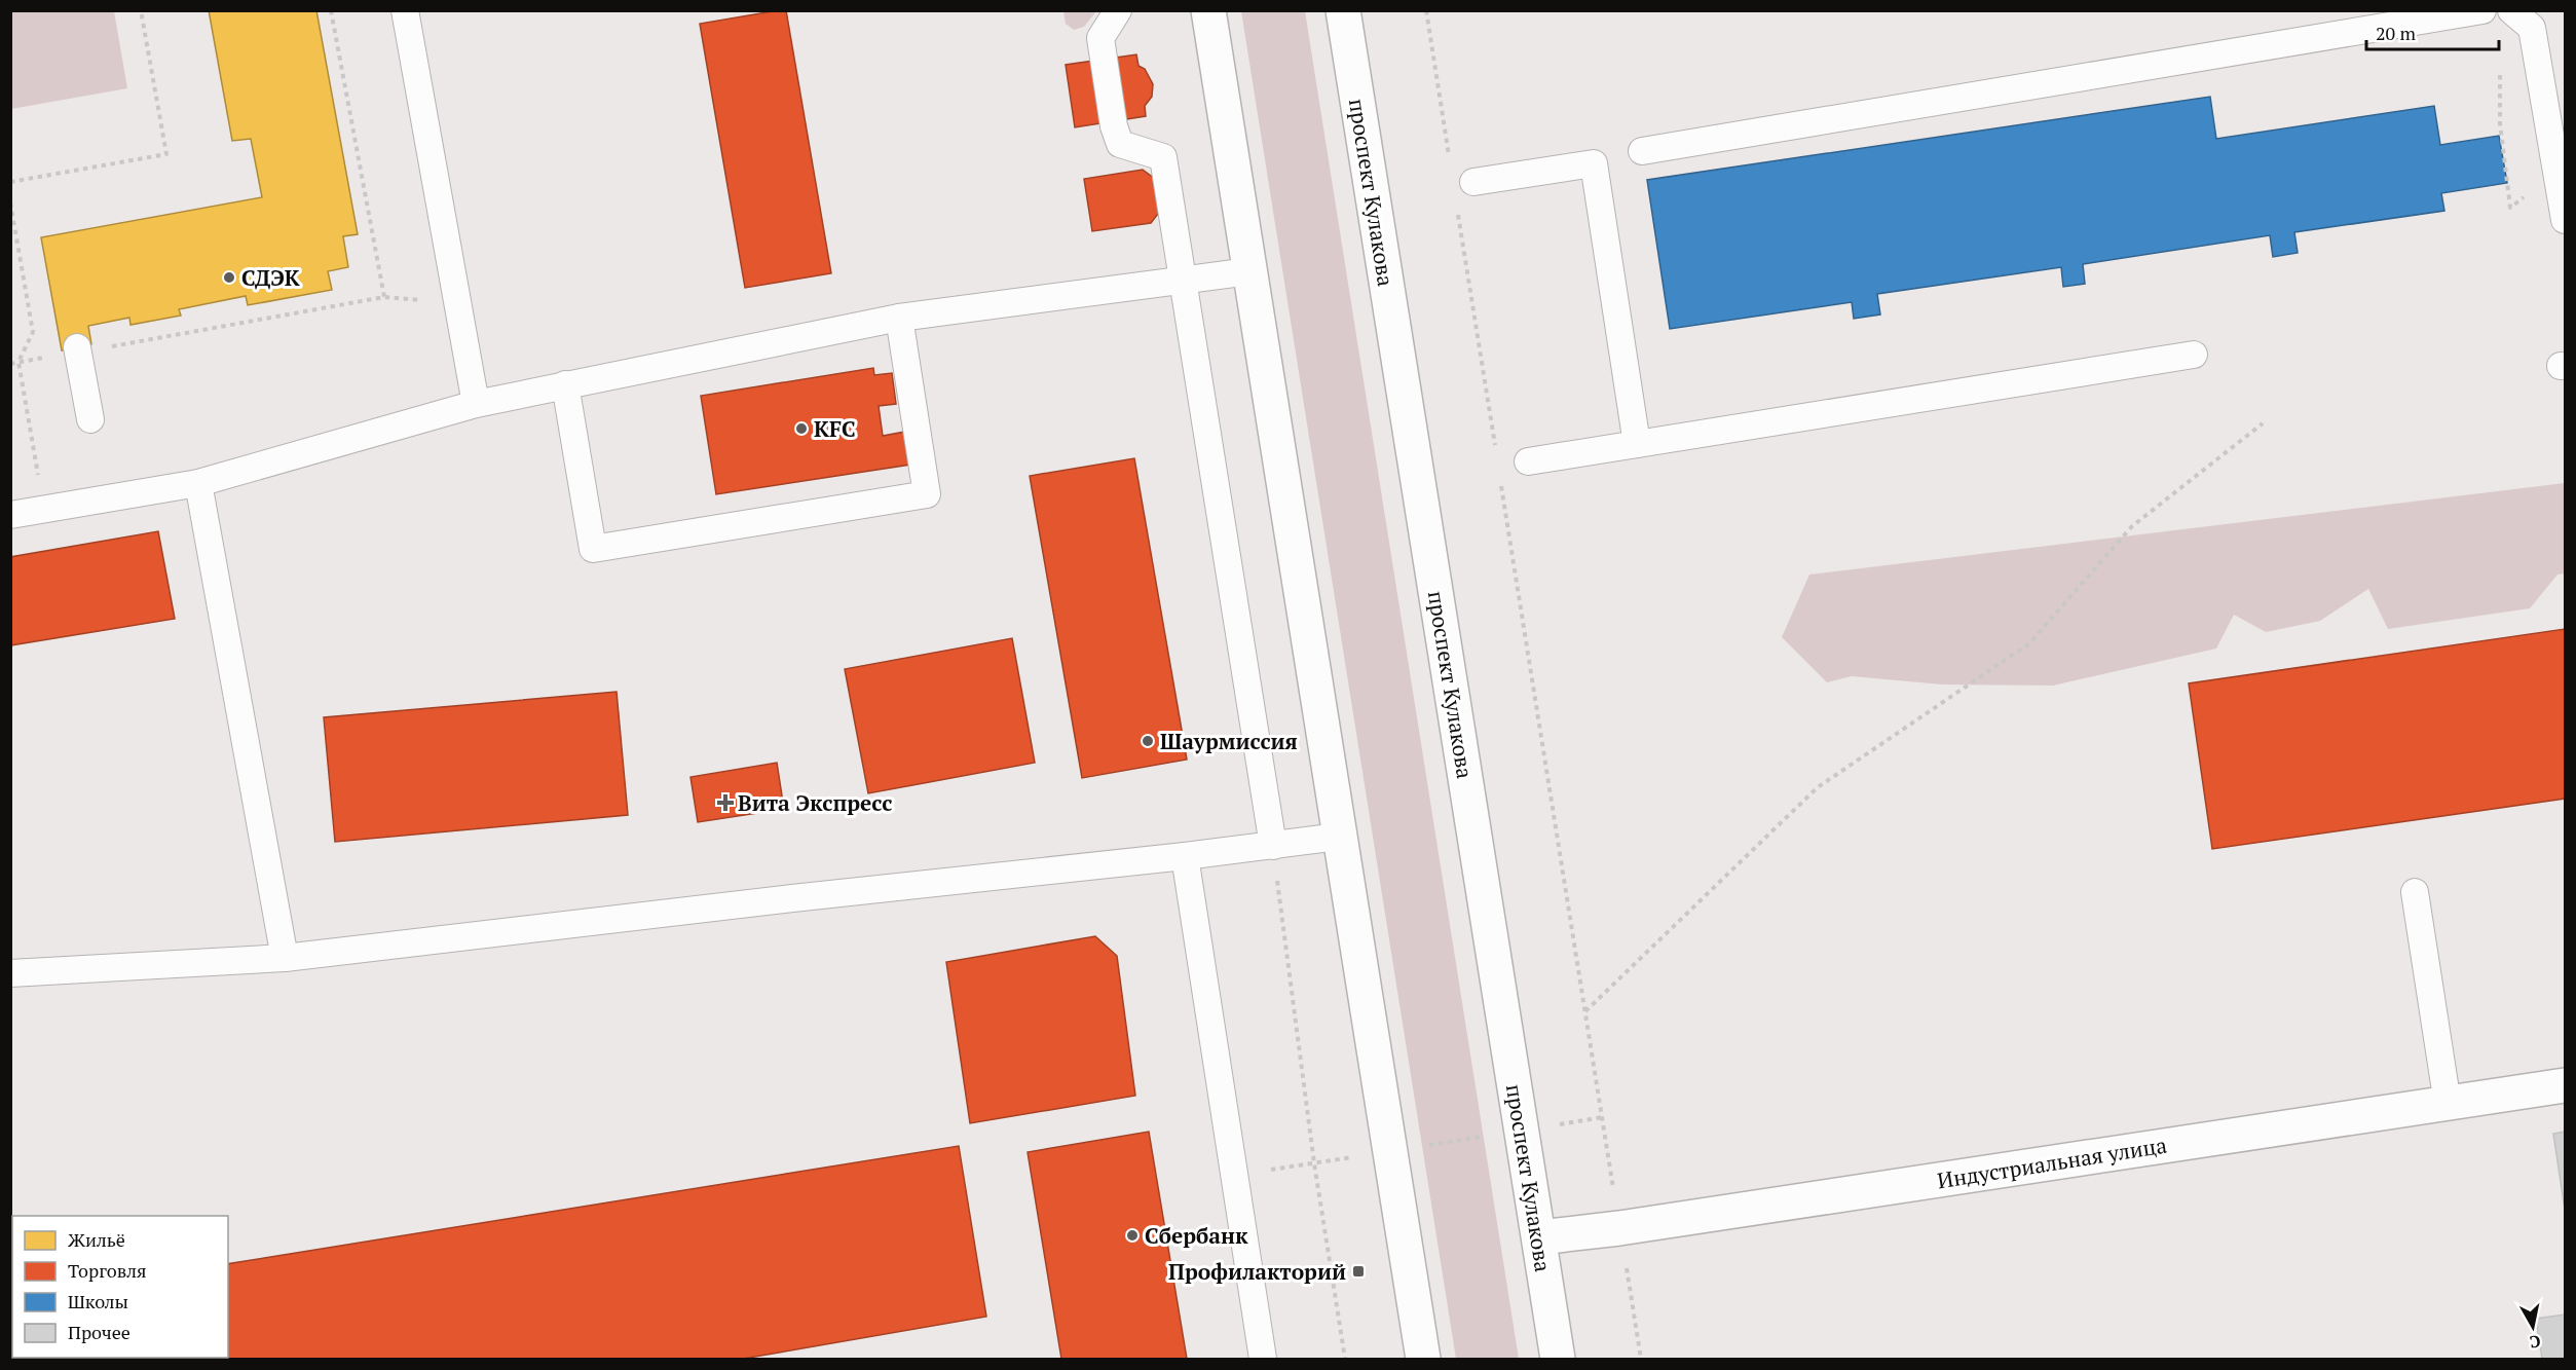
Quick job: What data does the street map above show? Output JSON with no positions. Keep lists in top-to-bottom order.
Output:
{
  "streets": {
    "main road": ["проспект Кулакова", "Индустриальная улица"]
  },
  "crossings": [
    ["проспект Кулакова", "Индустриальная улица"]
  ],
  "places": {
    "other": [
      "СДЭК",
      "KFC",
      "Шаурмиссия",
      "Сбербанк"
    ],
    "health": ["Вита Экспресс"],
    "transit": ["Профилакторий"]
  },
  "legend": [
    "Жильё",
    "Торговля",
    "Школы",
    "Прочее"
  ],
  "scale_bar": "20 m",
  "north": "bottom"
}
